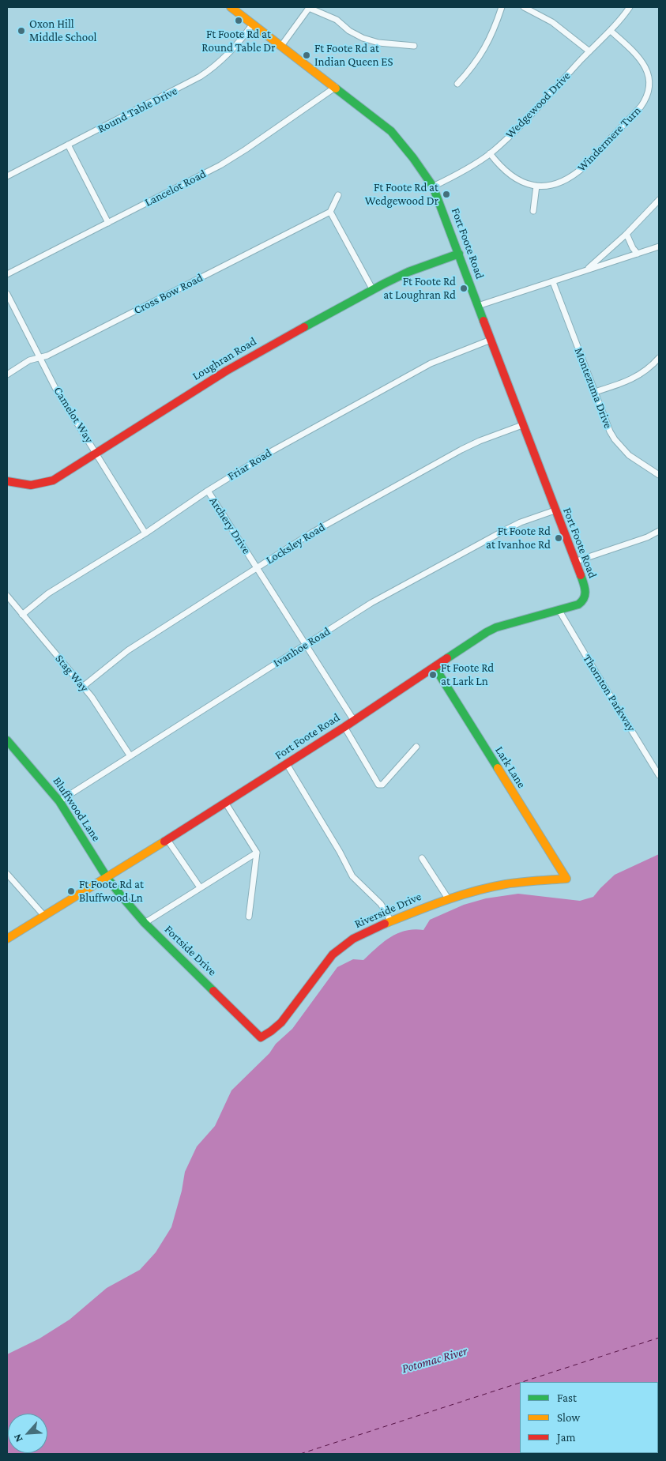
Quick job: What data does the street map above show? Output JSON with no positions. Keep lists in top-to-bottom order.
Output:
{
  "streets": {
    "street": [
      "Wedgewood Drive",
      "Round Table Drive",
      "Windermere Turn",
      "Lancelot Road",
      "Fort Foote Road",
      "Cross Bow Road",
      "Loughran Road",
      "Montezuma Drive",
      "Camelot Way",
      "Friar Road",
      "Archery Drive",
      "Locksley Road",
      "Ivanhoe Road",
      "Stag Way",
      "Thornton Parkway",
      "Lark Lane",
      "Bluffwood Lane",
      "Riverside Drive",
      "Fortside Drive"
    ]
  },
  "crossings": [
    ["Wedgewood Drive", "Windermere Turn"],
    ["Wedgewood Drive", "Fort Foote Road"],
    ["Round Table Drive", "Fort Foote Road"],
    ["Lancelot Road", "Fort Foote Road"],
    ["Fort Foote Road", "Loughran Road"],
    ["Fort Foote Road", "Friar Road"],
    ["Fort Foote Road", "Archery Drive"],
    ["Fort Foote Road", "Locksley Road"],
    ["Fort Foote Road", "Ivanhoe Road"],
    ["Fort Foote Road", "Thornton Parkway"],
    ["Fort Foote Road", "Lark Lane"],
    ["Fort Foote Road", "Bluffwood Lane"],
    ["Fort Foote Road", "Fortside Drive"],
    ["Cross Bow Road", "Camelot Way"],
    ["Loughran Road", "Camelot Way"],
    ["Camelot Way", "Friar Road"],
    ["Friar Road", "Archery Drive"],
    ["Friar Road", "Stag Way"],
    ["Archery Drive", "Locksley Road"],
    ["Archery Drive", "Ivanhoe Road"],
    ["Locksley Road", "Stag Way"],
    ["Ivanhoe Road", "Stag Way"],
    ["Ivanhoe Road", "Bluffwood Lane"],
    ["Lark Lane", "Riverside Drive"],
    ["Bluffwood Lane", "Fortside Drive"],
    ["Riverside Drive", "Fortside Drive"]
  ],
  "water": ["Potomac River"],
  "places": [
    "Ft Foote Rd at Round Table Dr",
    "Oxon Hill Middle School",
    "Ft Foote Rd at Indian Queen ES",
    "Ft Foote Rd at Wedgewood Dr",
    "Ft Foote Rd at Loughran Rd",
    "Ft Foote Rd at Ivanhoe Rd",
    "Ft Foote Rd at Lark Ln",
    "Ft Foote Rd at Bluffwood Ln"
  ],
  "legend": ["Fast", "Slow", "Jam"],
  "north": "bottom left"
}
